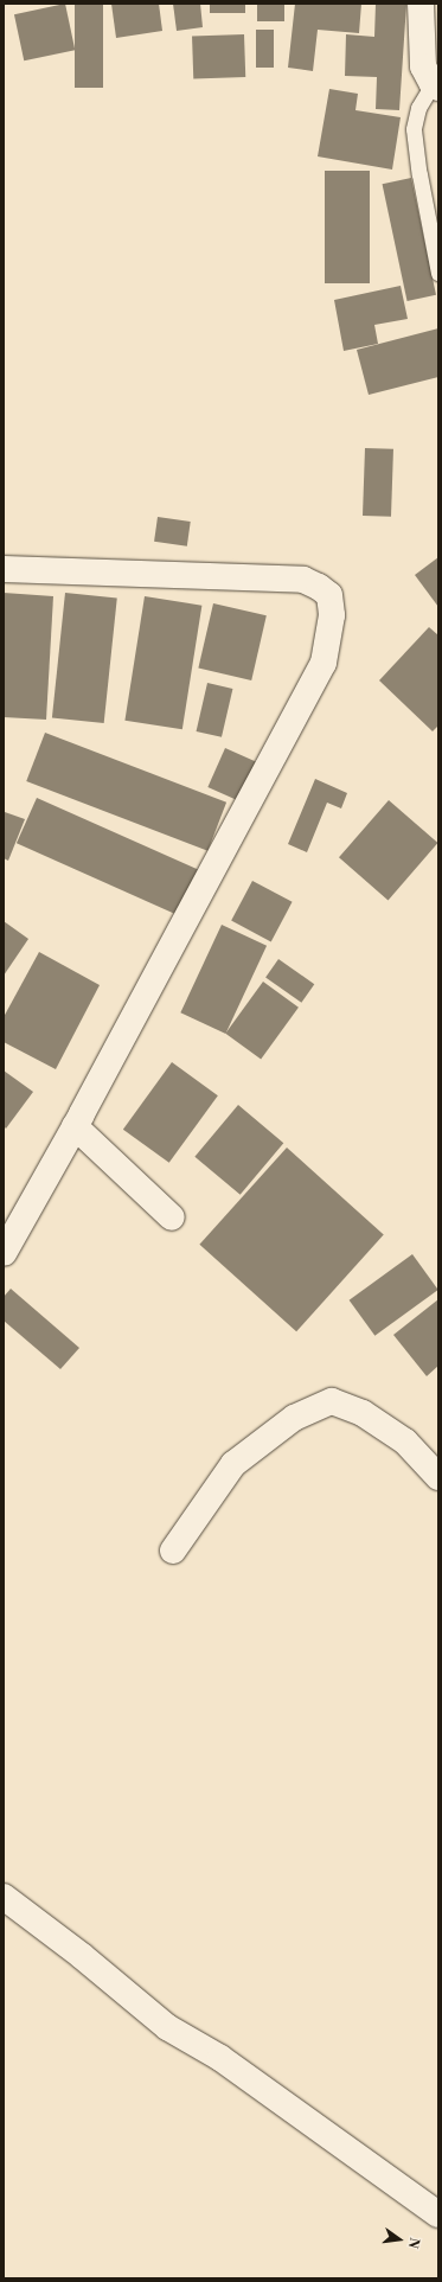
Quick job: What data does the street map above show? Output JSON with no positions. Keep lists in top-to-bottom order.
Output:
{
  "north": "right"
}
